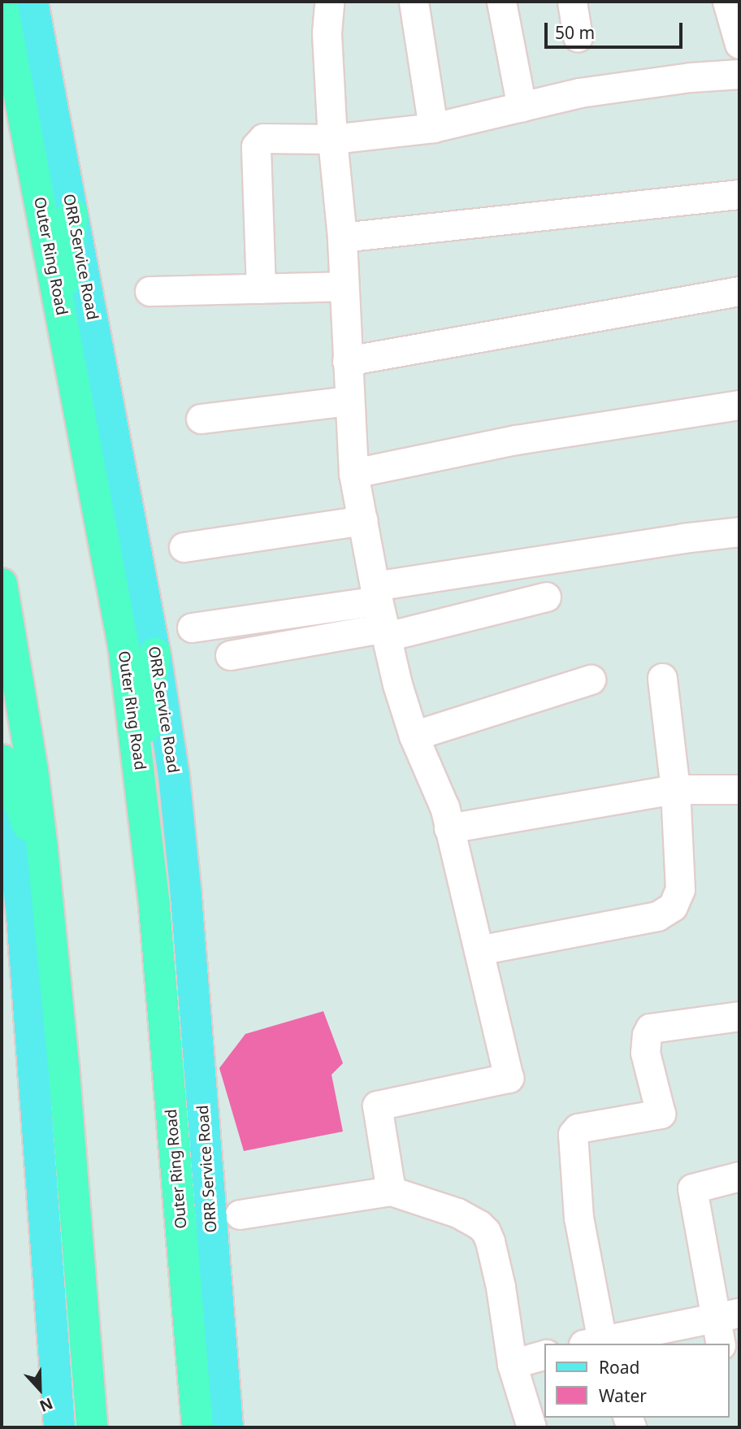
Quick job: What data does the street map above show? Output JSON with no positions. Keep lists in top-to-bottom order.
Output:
{
  "streets": {
    "highway": ["Outer Ring Road"],
    "main road": ["ORR Service Road"]
  },
  "legend": ["Road", "Water"],
  "scale_bar": "50 m",
  "north": "bottom"
}
